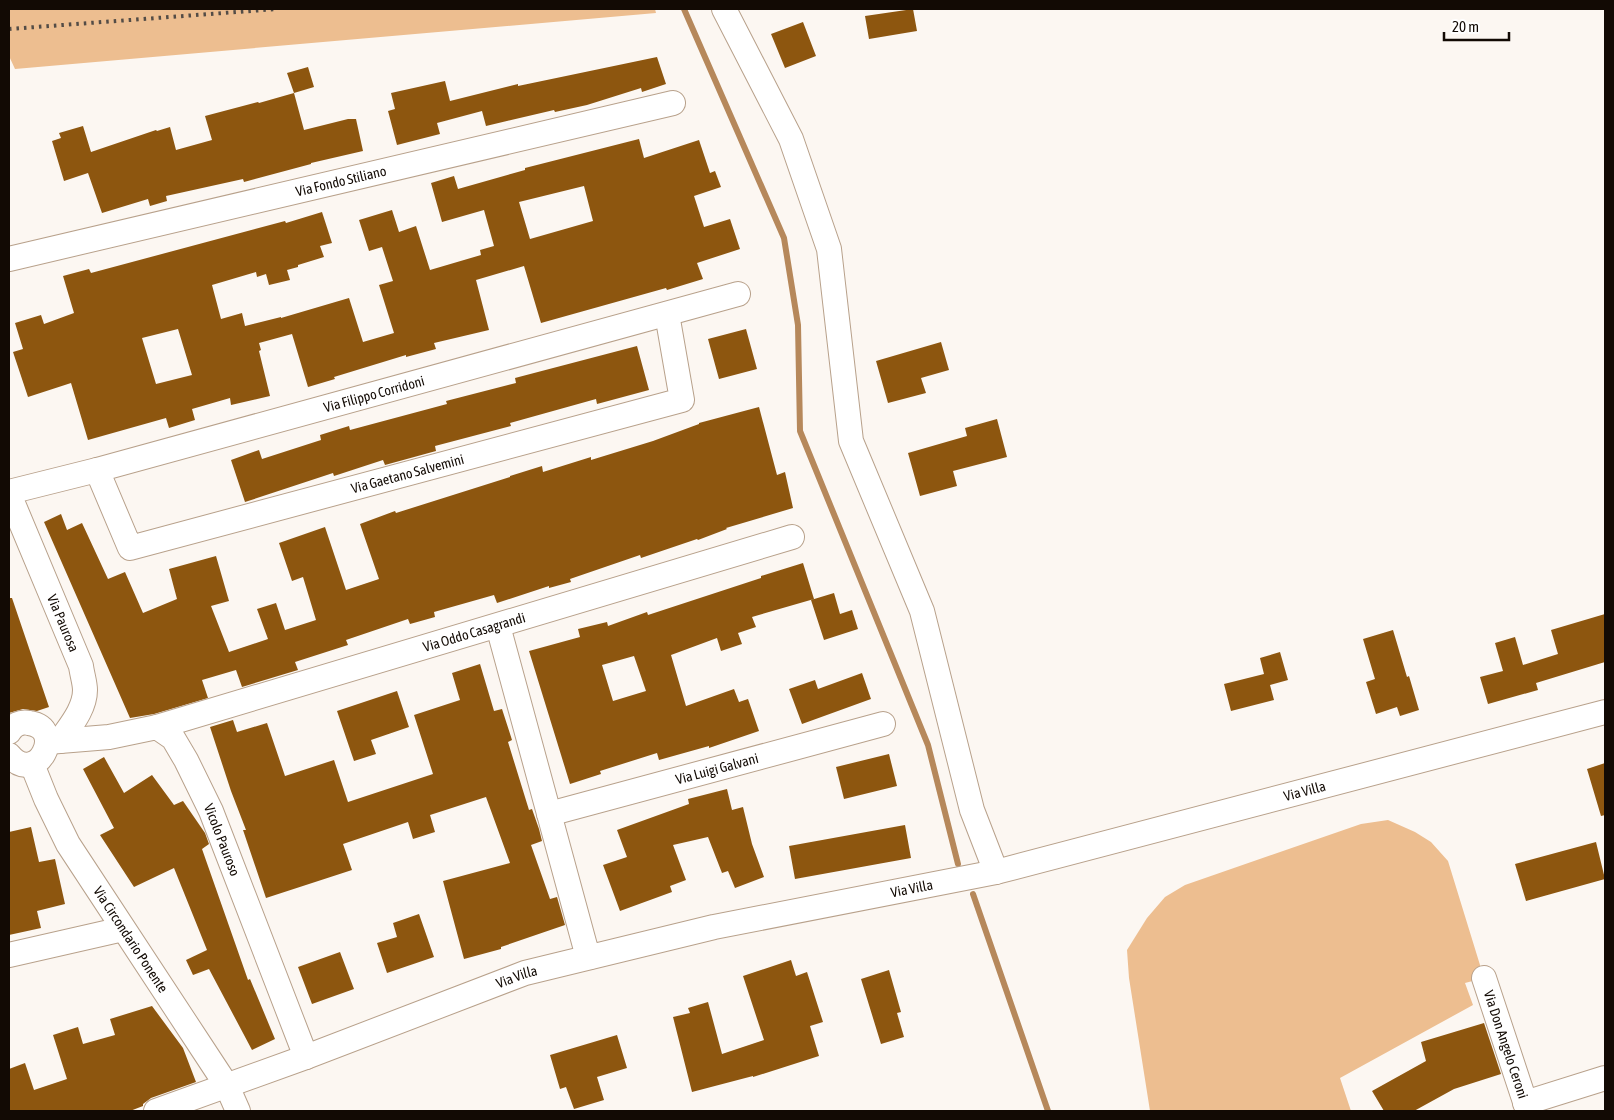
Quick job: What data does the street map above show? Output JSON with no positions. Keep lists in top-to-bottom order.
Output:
{
  "streets": {
    "street": [
      "Via Fondo Stiliano",
      "Via Filippo Corridoni",
      "Via Gaetano Salvemini",
      "Via Paurosa",
      "Via Oddo Casagrandi",
      "Via Luigi Galvani",
      "Via Villa",
      "Vicolo Pauroso",
      "Via Circondario Ponente",
      "Via Don Angelo Ceroni"
    ]
  },
  "crossings": [
    ["Via Filippo Corridoni", "Via Gaetano Salvemini"],
    ["Via Filippo Corridoni", "Via Paurosa"],
    ["Via Paurosa", "Via Circondario Ponente"],
    ["Via Oddo Casagrandi", "Vicolo Pauroso"],
    ["Via Villa", "Vicolo Pauroso"],
    ["Via Villa", "Via Circondario Ponente"]
  ],
  "scale_bar": "20 m"
}
